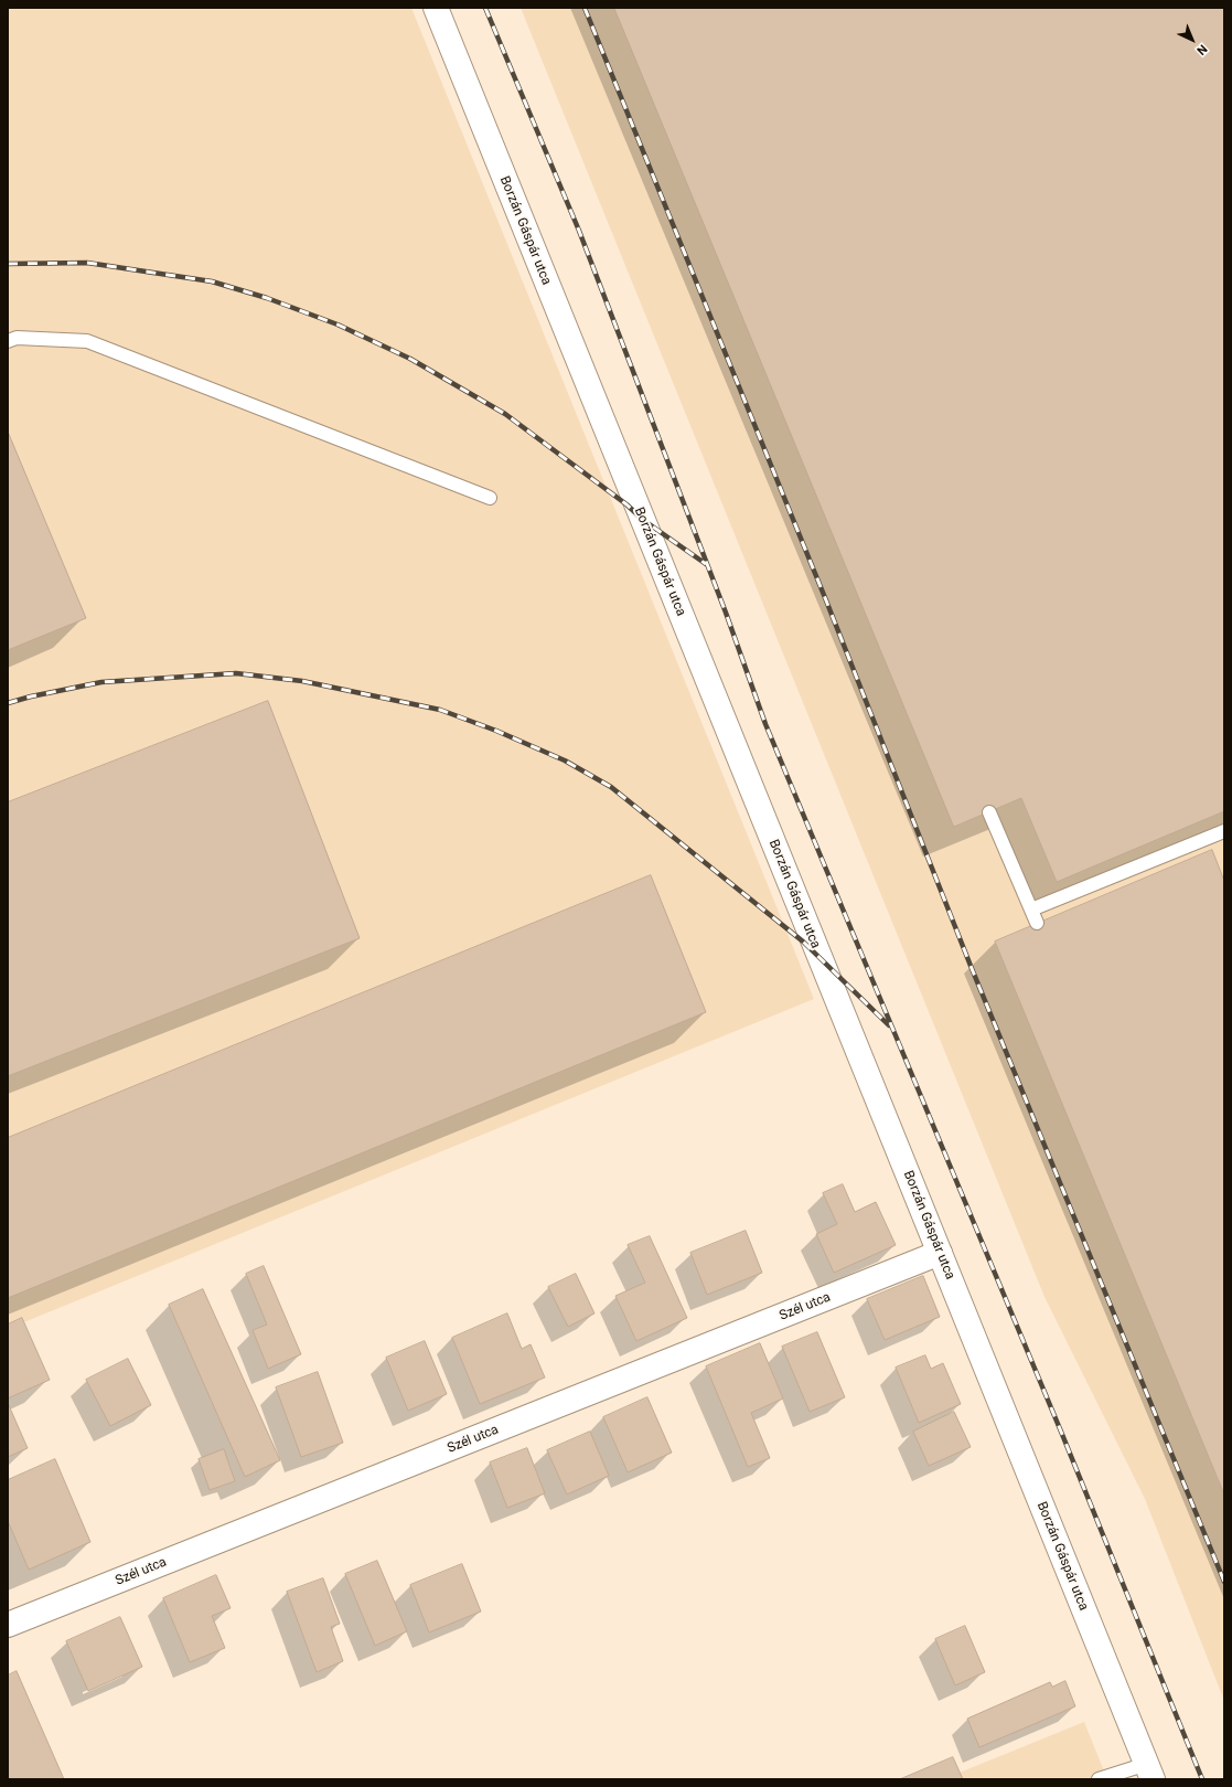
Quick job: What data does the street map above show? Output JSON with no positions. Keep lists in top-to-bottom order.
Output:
{
  "streets": {
    "street": ["Borzán Gáspár utca", "Szél utca"]
  },
  "crossings": [
    ["Borzán Gáspár utca", "Szél utca"]
  ],
  "north": "bottom right"
}
